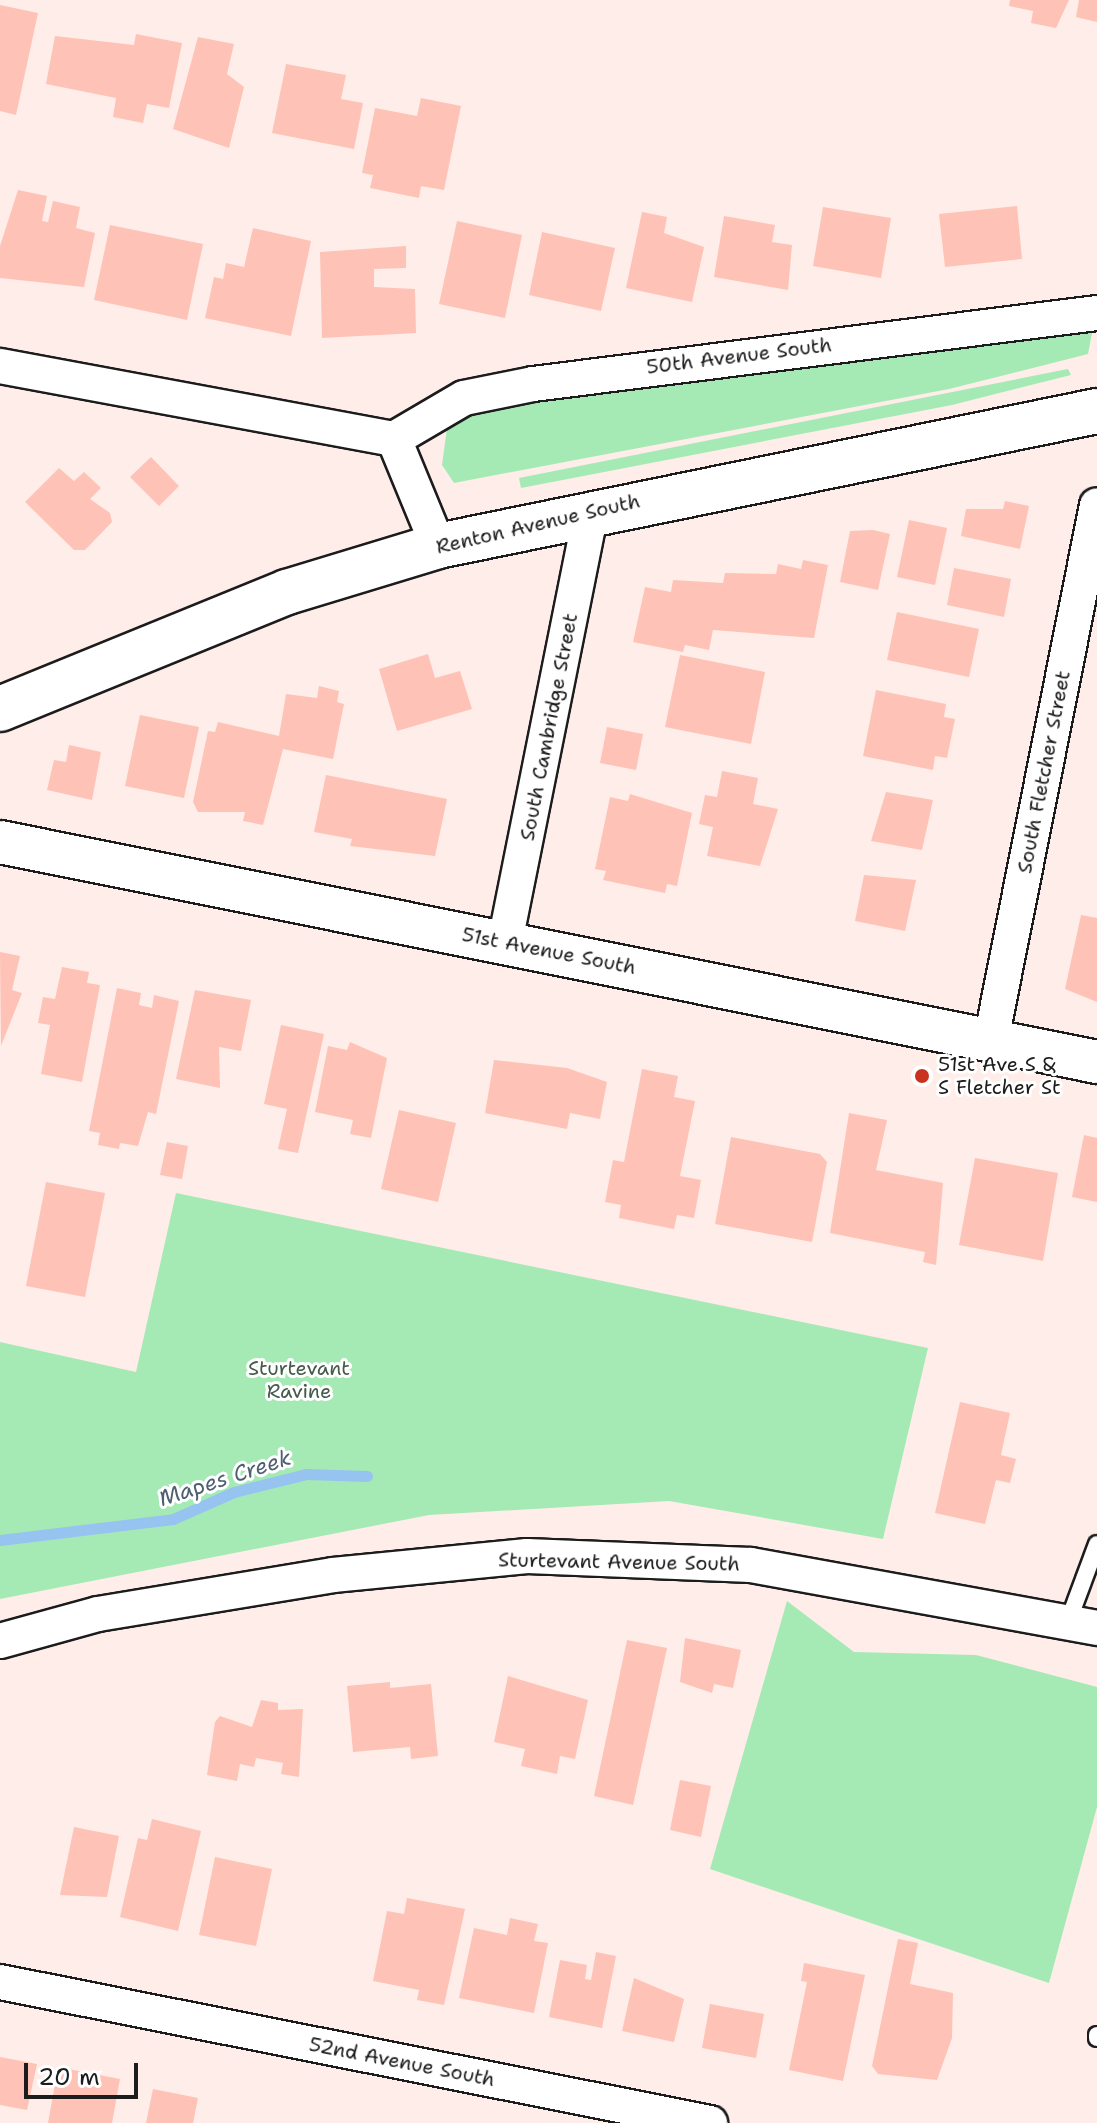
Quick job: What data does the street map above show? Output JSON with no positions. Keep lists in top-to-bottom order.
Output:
{
  "streets": {
    "main road": ["Renton Avenue South"],
    "street": [
      "50th Avenue South",
      "South Cambridge Street",
      "South Fletcher Street",
      "51st Avenue South",
      "Sturtevant Avenue South",
      "52nd Avenue South"
    ]
  },
  "crossings": [
    ["Renton Avenue South", "South Cambridge Street"],
    ["South Cambridge Street", "51st Avenue South"],
    ["South Fletcher Street", "51st Avenue South"]
  ],
  "water": ["Mapes Creek"],
  "parks": ["Sturtevant Ravine"],
  "places": ["51st Ave S & S Fletcher St"],
  "scale_bar": "20 m"
}
